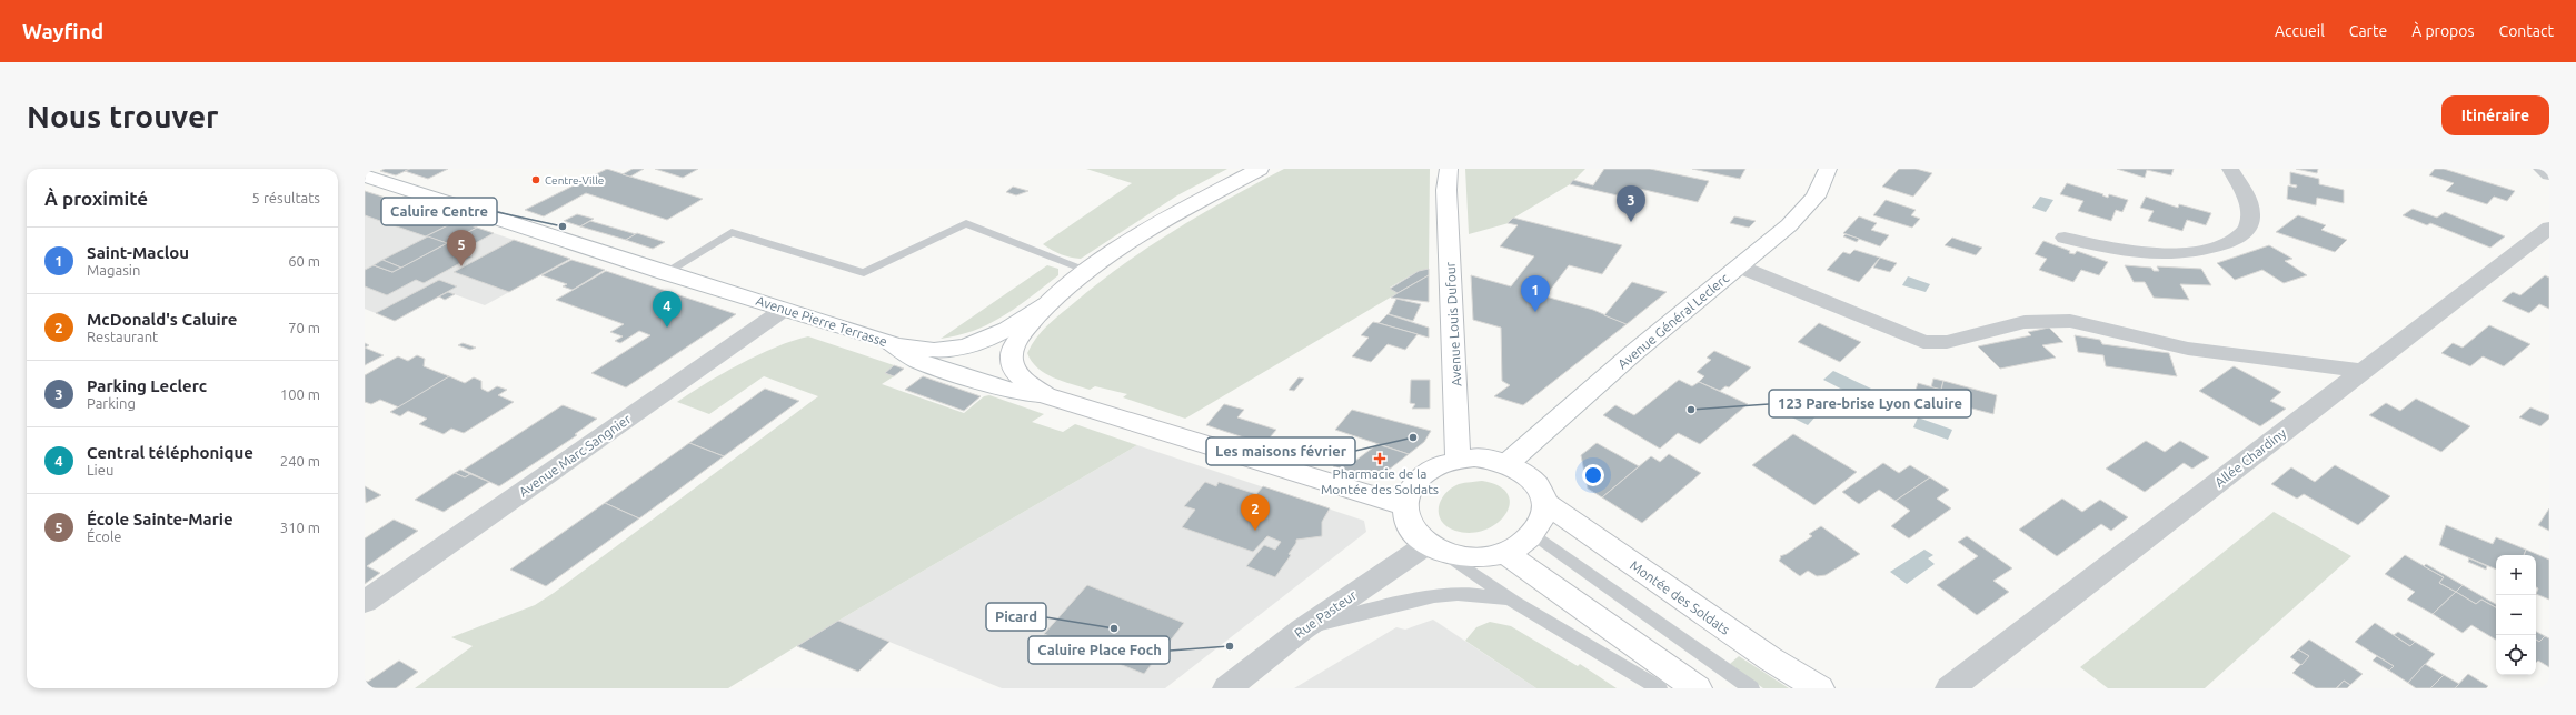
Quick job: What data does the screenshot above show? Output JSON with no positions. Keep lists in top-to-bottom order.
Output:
{
  "streets": {
    "main road": [
      "Avenue Pierre Terrasse",
      "Avenue Général Leclerc",
      "Avenue Louis Dufour",
      "Montée des Soldats"
    ],
    "street": ["Avenue Marc Sangnier", "Allée Chardiny", "Rue Pasteur"]
  },
  "crossings": [
    ["Avenue Pierre Terrasse", "Avenue Général Leclerc"],
    ["Avenue Pierre Terrasse", "Avenue Louis Dufour"],
    ["Avenue Pierre Terrasse", "Avenue Marc Sangnier"],
    ["Avenue Pierre Terrasse", "Montée des Soldats"],
    ["Avenue Pierre Terrasse", "Rue Pasteur"],
    ["Avenue Général Leclerc", "Avenue Louis Dufour"],
    ["Avenue Général Leclerc", "Montée des Soldats"],
    ["Avenue Général Leclerc", "Rue Pasteur"],
    ["Avenue Louis Dufour", "Montée des Soldats"],
    ["Avenue Louis Dufour", "Rue Pasteur"],
    ["Montée des Soldats", "Rue Pasteur"]
  ],
  "places": {
    "other": [
      "Centre-Ville",
      "Caluire Centre",
      "123 Pare-brise Lyon Caluire",
      "Les maisons février",
      "Picard",
      "Caluire Place Foch"
    ],
    "health": ["Pharmacie de la Montée des Soldats"]
  },
  "page": {
    "header": "Wayfind",
    "nav": [
      "Accueil",
      "Carte",
      "À propos",
      "Contact"
    ],
    "buttons": "Itinéraire",
    "title": "Nous trouver",
    "heading": ["À proximité", "5 résultats"],
    "pins": [
      "3",
      "5",
      "1",
      "4",
      "2"
    ],
    "list": [
      {
        "mark": "1",
        "name": "Saint-Maclou",
        "note": "Magasin",
        "value": "60 m"
      },
      {
        "mark": "2",
        "name": "McDonald's Caluire",
        "note": "Restaurant",
        "value": "70 m"
      },
      {
        "mark": "3",
        "name": "Parking Leclerc",
        "note": "Parking",
        "value": "100 m"
      },
      {
        "mark": "4",
        "name": "Central téléphonique",
        "note": "Lieu",
        "value": "240 m"
      },
      {
        "mark": "5",
        "name": "École Sainte-Marie",
        "note": "École",
        "value": "310 m"
      }
    ],
    "map_buttons": ["+", "−"]
  }
}
